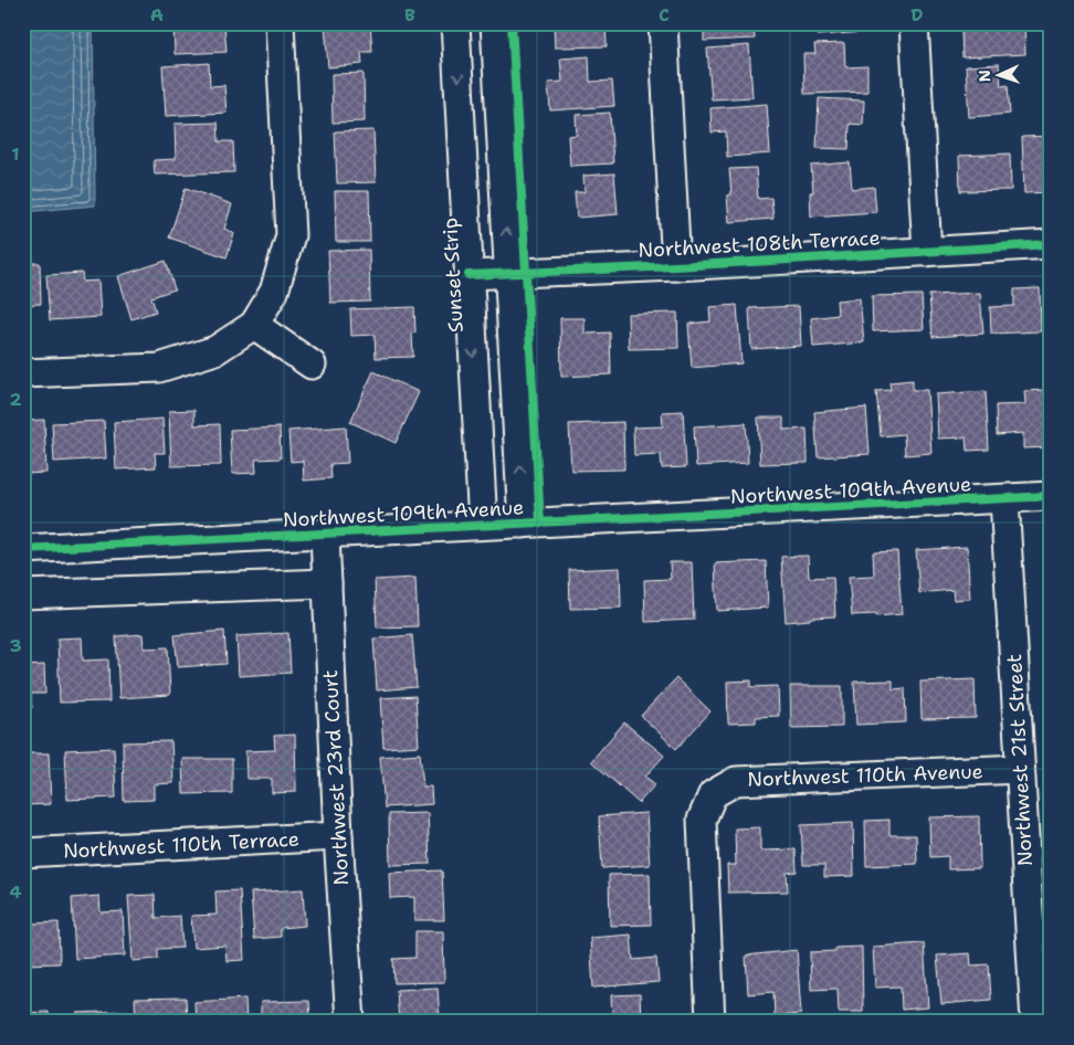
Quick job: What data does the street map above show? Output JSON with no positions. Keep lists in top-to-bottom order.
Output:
{
  "streets": {
    "street": [
      "Northwest 108th Terrace",
      "Sunset Strip",
      "Northwest 109th Avenue",
      "Northwest 21st Street",
      "Northwest 110th Avenue",
      "Northwest 23rd Court",
      "Northwest 110th Terrace"
    ]
  },
  "crossings": [
    ["Northwest 108th Terrace", "Sunset Strip"],
    ["Sunset Strip", "Northwest 109th Avenue"],
    ["Northwest 109th Avenue", "Northwest 21st Street"],
    ["Northwest 109th Avenue", "Northwest 23rd Court"],
    ["Northwest 21st Street", "Northwest 110th Avenue"],
    ["Northwest 23rd Court", "Northwest 110th Terrace"]
  ],
  "north": "left",
  "grid": {
    "columns": [
      "A",
      "B",
      "C",
      "D"
    ],
    "rows": [
      "1",
      "2",
      "3",
      "4"
    ]
  }
}
